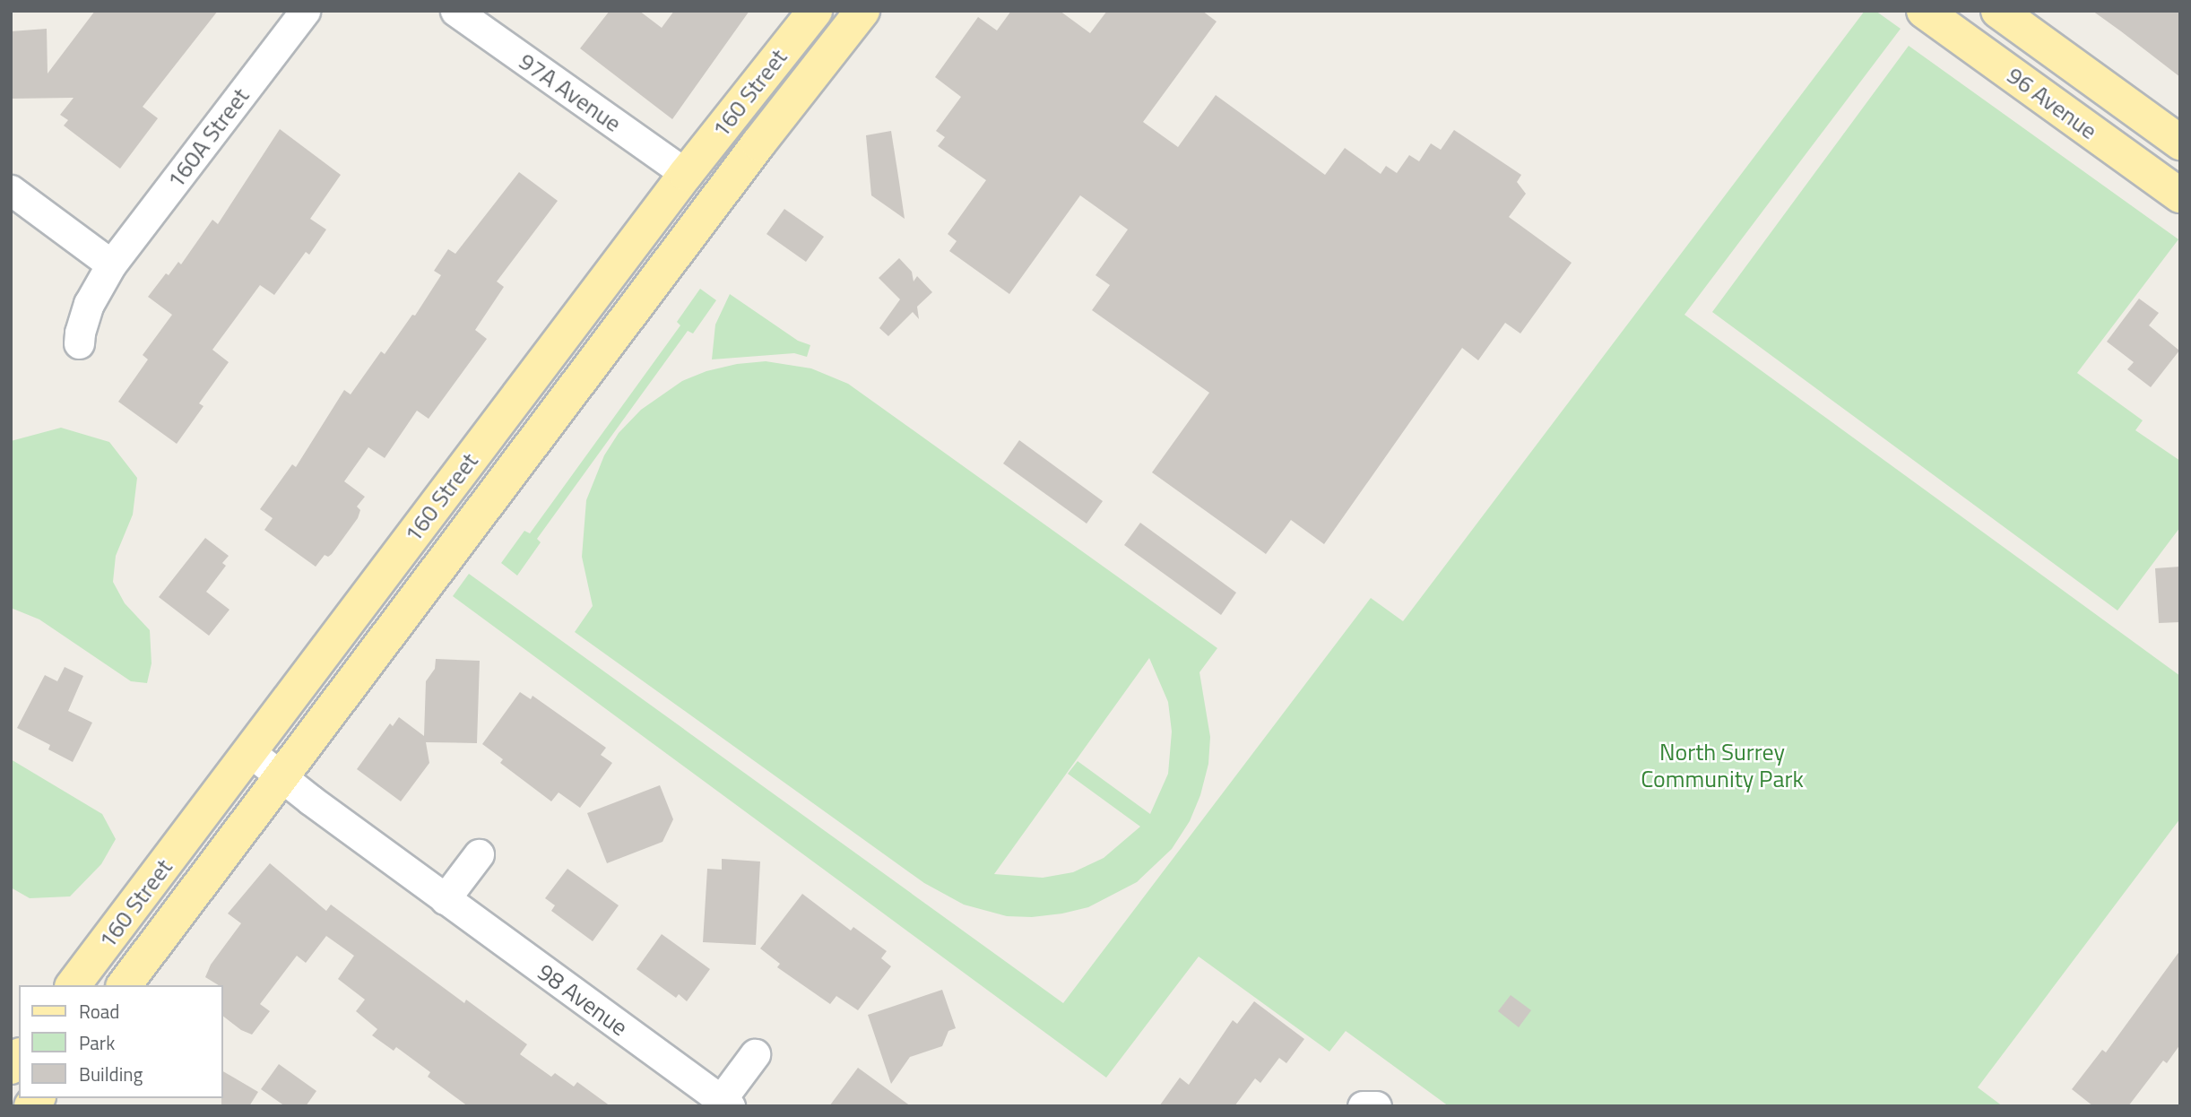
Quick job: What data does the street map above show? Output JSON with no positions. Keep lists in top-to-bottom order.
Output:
{
  "streets": {
    "main road": ["160 Street", "96 Avenue"],
    "street": ["97A Avenue", "160A Street", "98 Avenue"]
  },
  "crossings": [
    ["97A Avenue", "160 Street"],
    ["160 Street", "98 Avenue"]
  ],
  "parks": ["North Surrey Community Park"],
  "legend": ["Road", "Park", "Building"]
}
